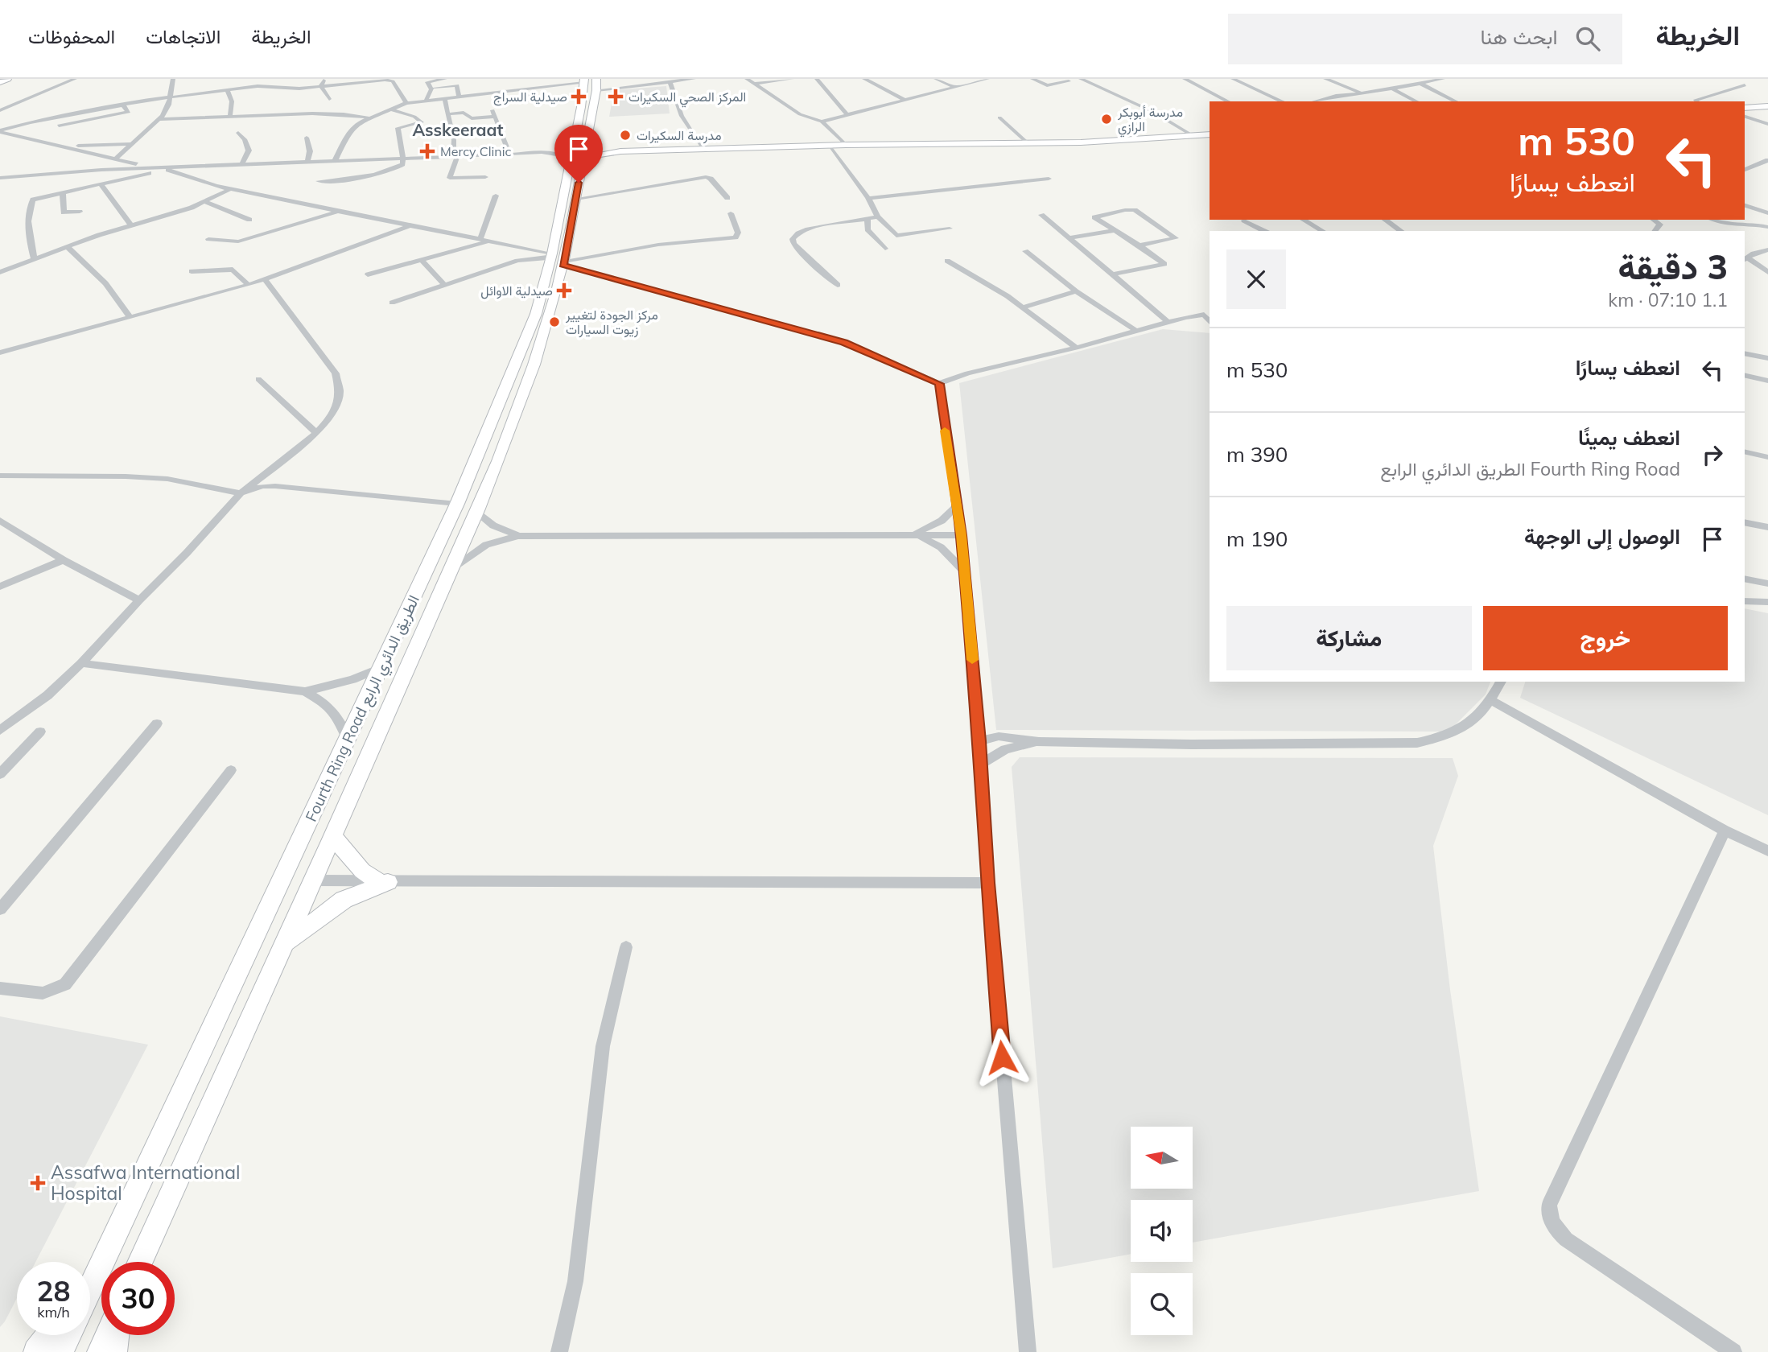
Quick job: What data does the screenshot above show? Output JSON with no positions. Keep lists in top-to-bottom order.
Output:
{
  "streets": {
    "main road": ["Fourth Ring Road الطريق الدائري الرابع"]
  },
  "districts": ["Asskeeraat"],
  "places": {
    "health": [
      "صيدلية السراج",
      "المركز الصحي السكيرات",
      "Mercy Clinic",
      "صيدلية الاوائل",
      "Assafwa International Hospital"
    ],
    "other": ["مدرسة أبوبكر الرازي", "مدرسة السكيرات", "مركز الجودة لتغيير زيوت السيارات"]
  },
  "north": "left",
  "page": {
    "header": "الخريطة",
    "search": "ابحث هنا",
    "nav": ["الخريطة", "الاتجاهات", "المحفوظات"],
    "turn": ["530 m", "انعطف يسارًا"],
    "heading": ["3 دقيقة", "1.1 km · 07:10"],
    "list": [
      {
        "name": "انعطف يسارًا",
        "value": "530 m"
      },
      {
        "name": "انعطف يمينًا",
        "note": "Fourth Ring Road الطريق الدائري الرابع",
        "value": "390 m"
      },
      {
        "name": "الوصول إلى الوجهة",
        "value": "190 m"
      }
    ],
    "buttons": ["خروج", "مشاركة"],
    "speed": "28 km/h",
    "limit": "30"
  }
}
